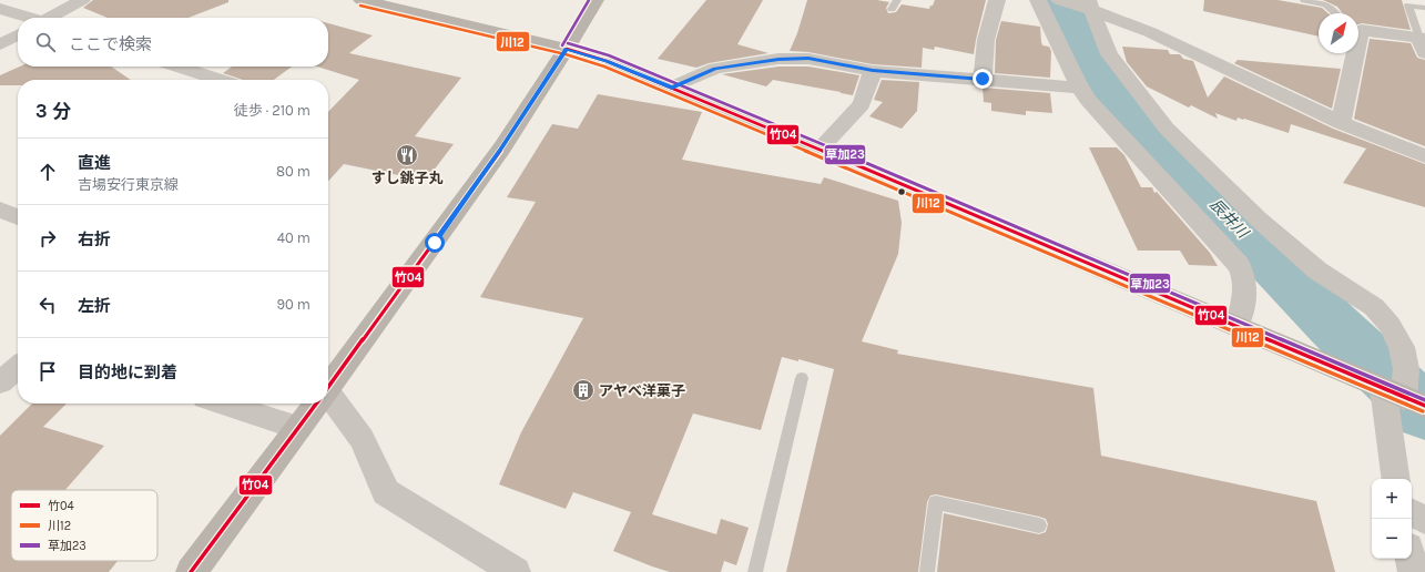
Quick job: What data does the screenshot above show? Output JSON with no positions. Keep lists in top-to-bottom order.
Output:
{
  "water": ["辰井川"],
  "places": {
    "restaurant": ["すし銚子丸"],
    "building": ["アヤベ洋菓子"]
  },
  "lines": ["transit line 草加23", "transit line 川12", "transit line 竹04"],
  "legend": ["竹04", "川12", "草加23"],
  "north": "top right",
  "page": {
    "search": "ここで検索",
    "heading": ["3 分", "徒歩 · 210 m"],
    "list": [
      ["直進", "吉場安行東京線", "80 m"],
      ["右折", "40 m"],
      ["左折", "90 m"],
      "目的地に到着"
    ],
    "map_buttons": ["+", "−"]
  }
}
